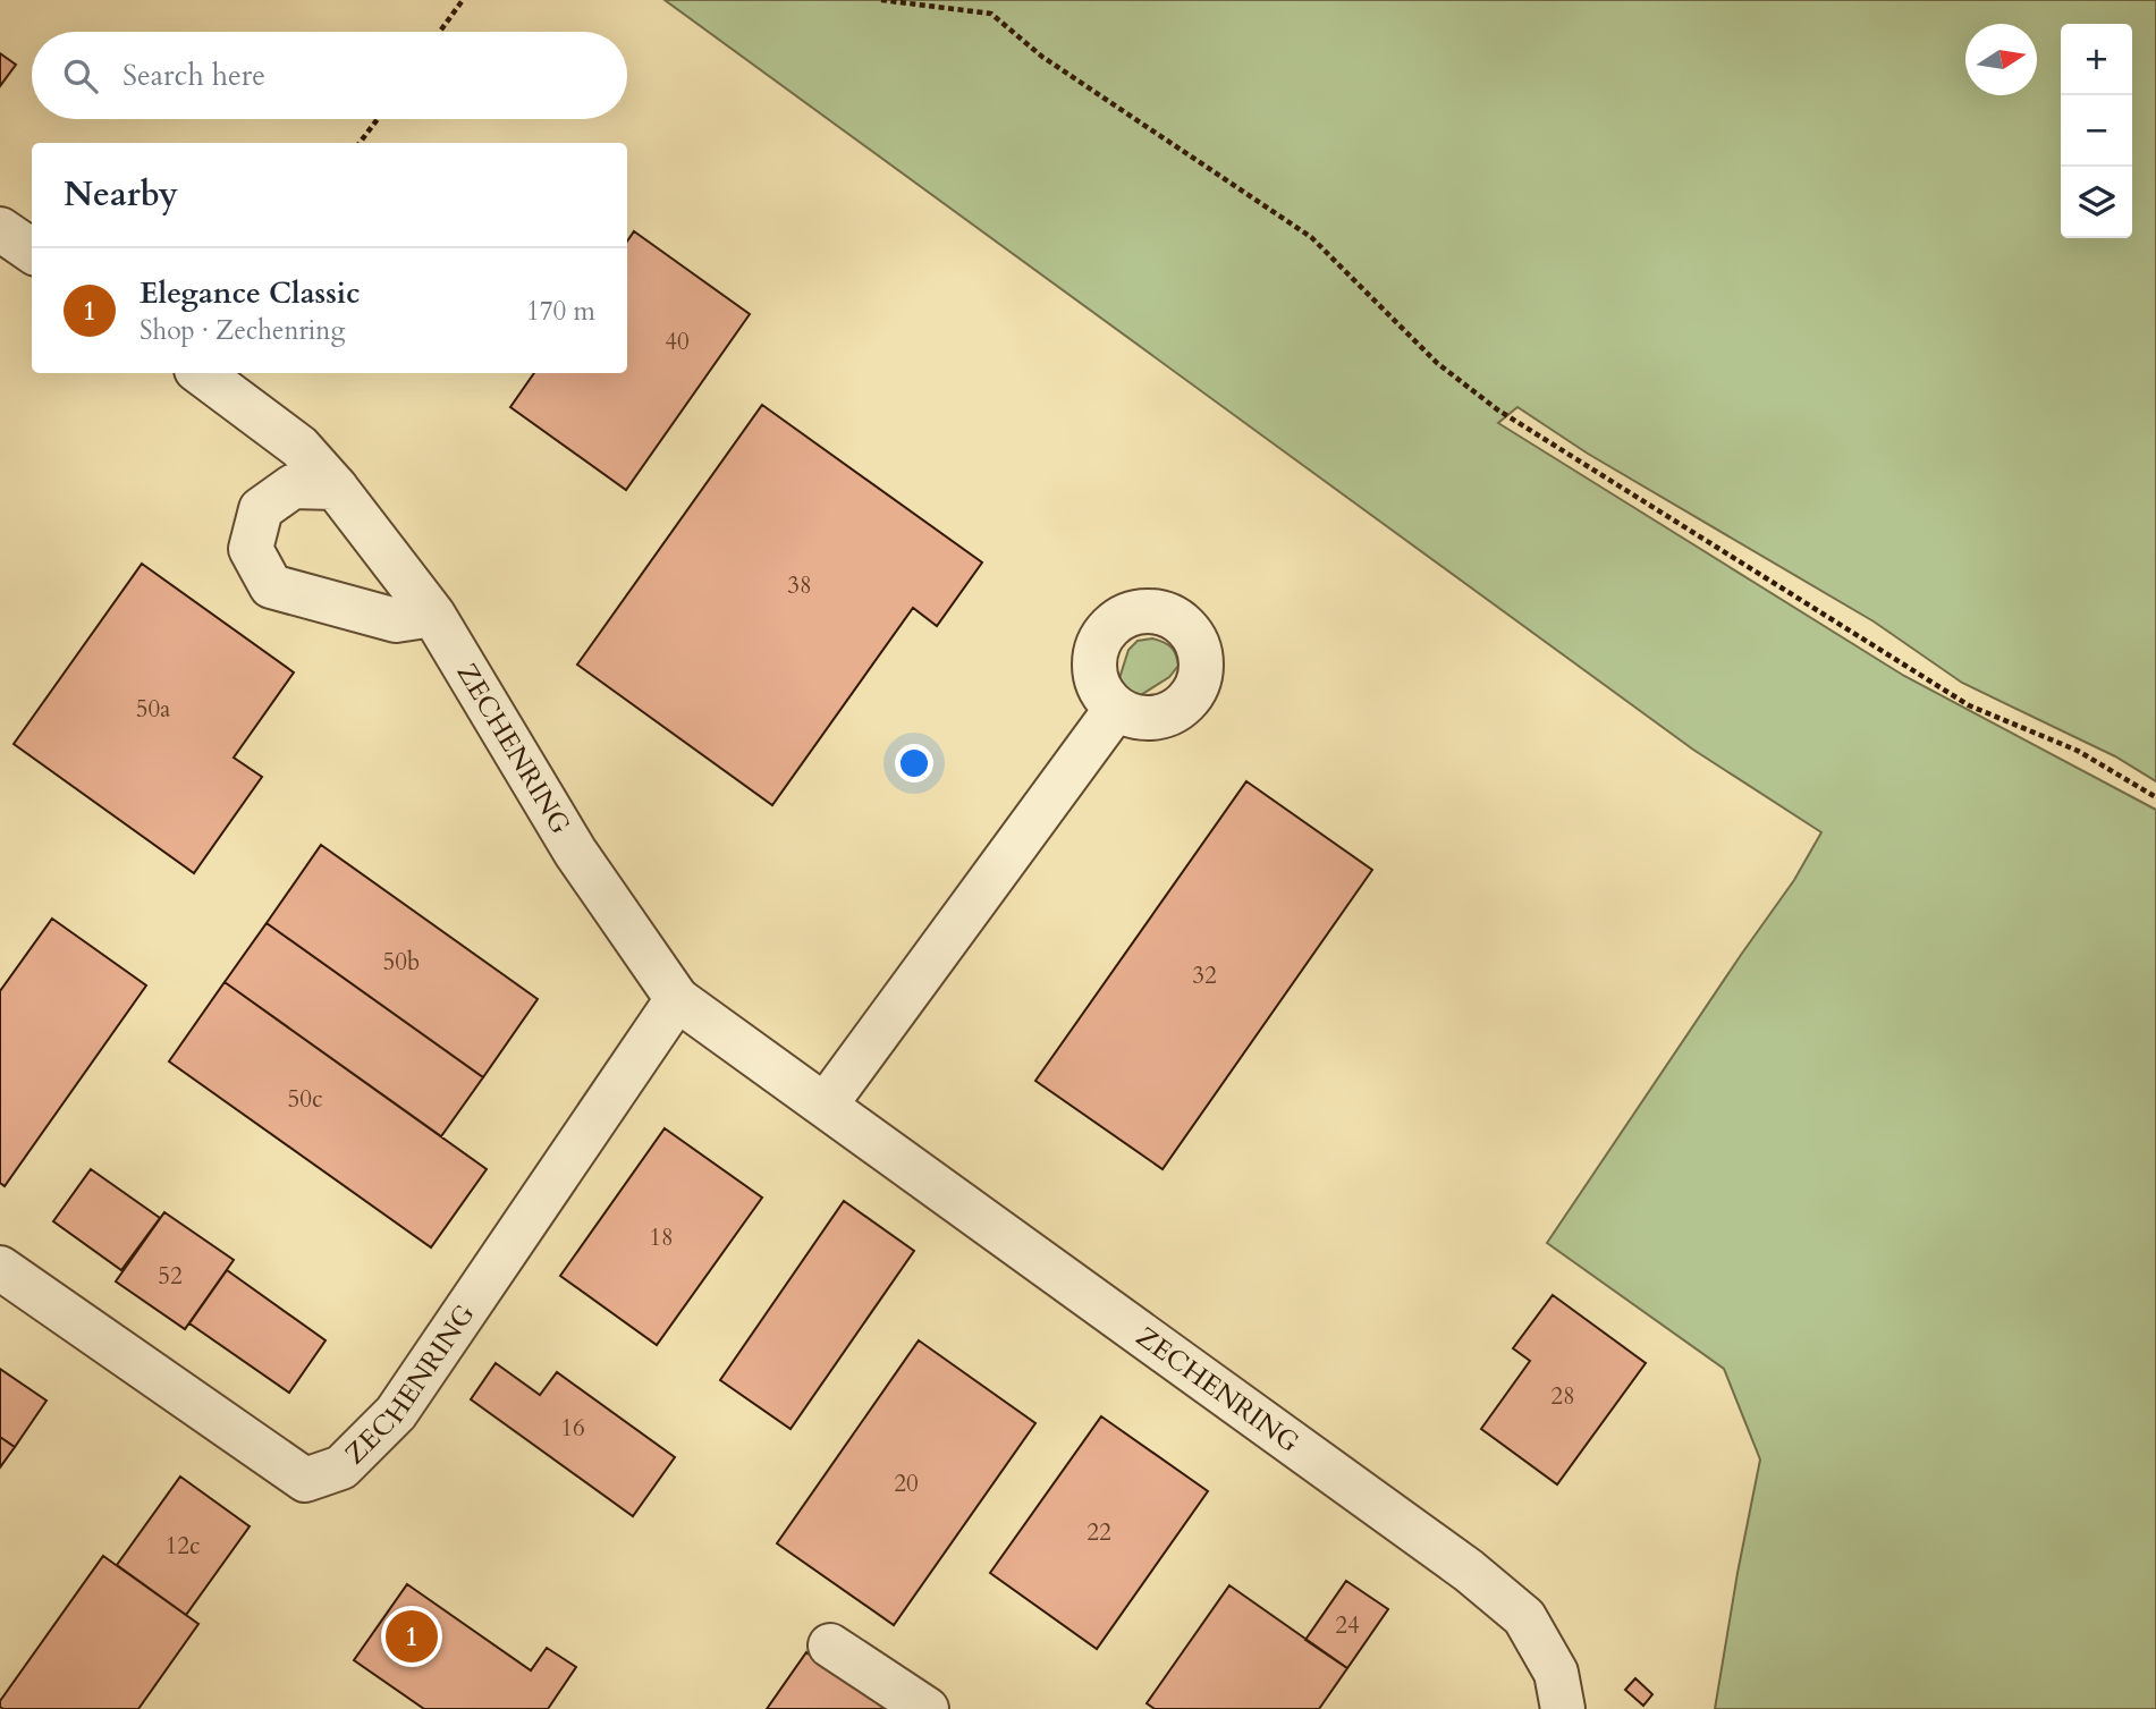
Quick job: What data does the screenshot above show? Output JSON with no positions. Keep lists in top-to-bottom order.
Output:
{
  "streets": {
    "street": ["ZECHENRING"]
  },
  "house_numbers": [
    "40",
    "38",
    "50a",
    "50b",
    "32",
    "50c",
    "18",
    "52",
    "28",
    "16",
    "20",
    "22",
    "12c",
    "24"
  ],
  "north": "right",
  "page": {
    "map_buttons": ["+", "−"],
    "search": "Search here",
    "heading": "Nearby",
    "list": [
      {
        "mark": "1",
        "name": "Elegance Classic",
        "note": "Shop · Zechenring",
        "value": "170 m"
      }
    ],
    "pins": "1"
  }
}
